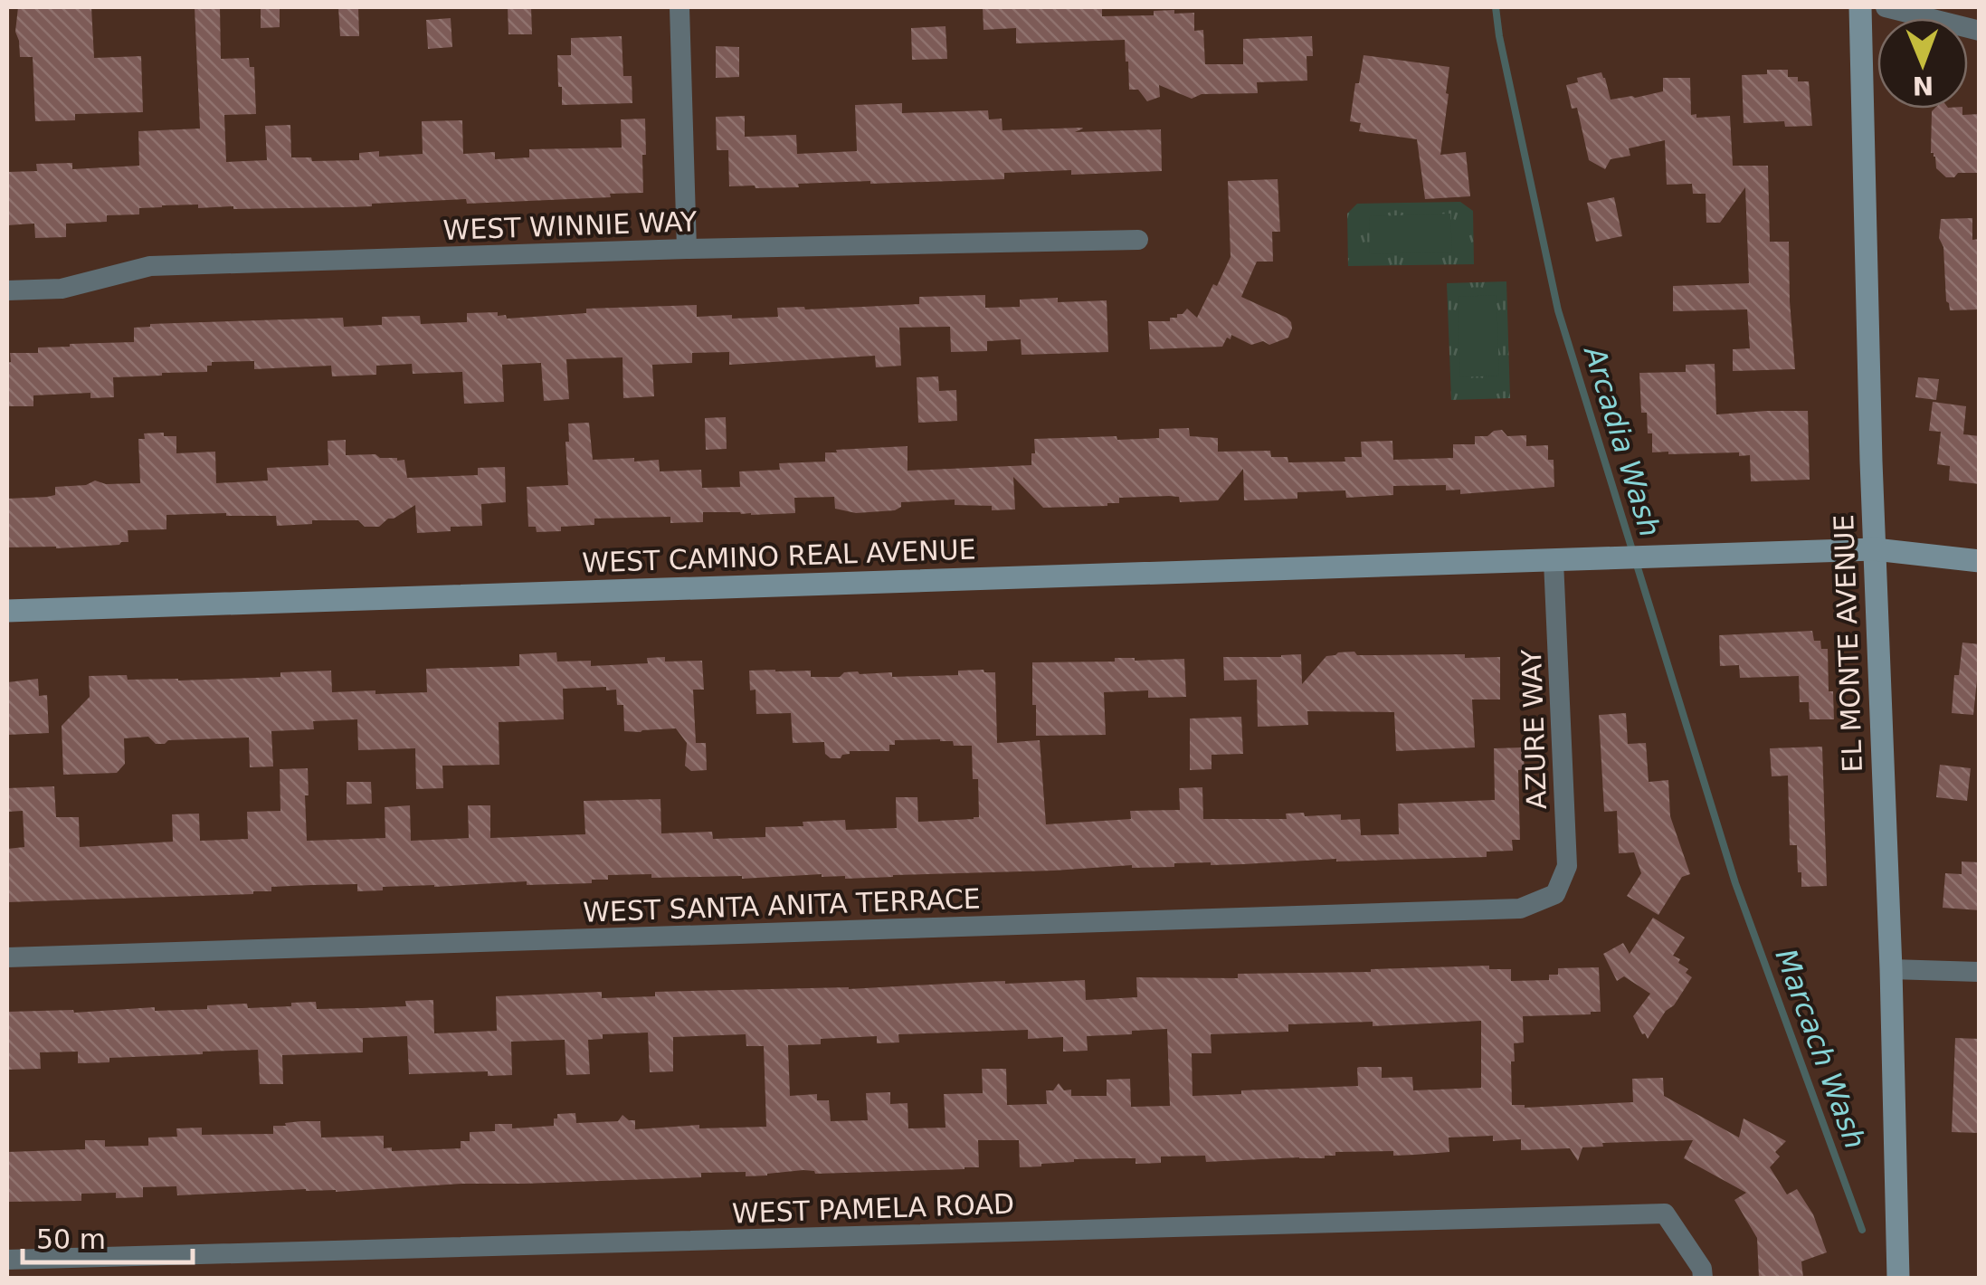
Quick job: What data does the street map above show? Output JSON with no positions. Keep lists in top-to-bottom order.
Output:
{
  "streets": {
    "street": [
      "WEST WINNIE WAY",
      "WEST CAMINO REAL AVENUE",
      "EL MONTE AVENUE",
      "AZURE WAY",
      "WEST SANTA ANITA TERRACE",
      "WEST PAMELA ROAD"
    ]
  },
  "crossings": [
    ["WEST CAMINO REAL AVENUE", "EL MONTE AVENUE"],
    ["WEST CAMINO REAL AVENUE", "AZURE WAY"],
    ["AZURE WAY", "WEST SANTA ANITA TERRACE"]
  ],
  "water": ["Arcadia Wash", "Marcach Wash"],
  "scale_bar": "50 m",
  "north": "bottom"
}
